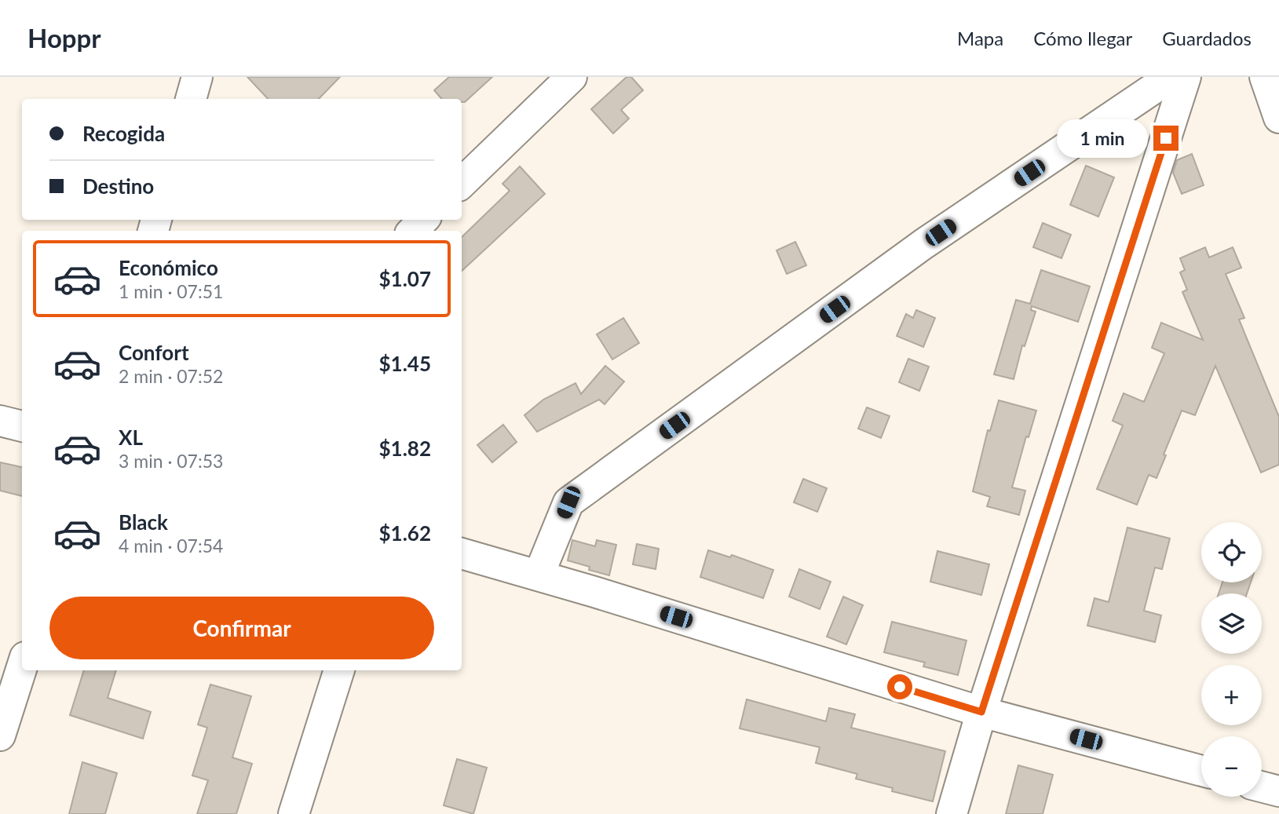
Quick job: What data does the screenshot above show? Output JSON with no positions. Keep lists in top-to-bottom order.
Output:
{
  "page": {
    "header": "Hoppr",
    "nav": ["Mapa", "Cómo llegar", "Guardados"],
    "banner": ["Recogida", "Destino"],
    "bubble": "1 min",
    "list": [
      {
        "name": "Económico",
        "note": "1 min · 07:51",
        "value": "$1.07"
      },
      {
        "name": "Confort",
        "note": "2 min · 07:52",
        "value": "$1.45"
      },
      {
        "name": "XL",
        "note": "3 min · 07:53",
        "value": "$1.82"
      },
      {
        "name": "Black",
        "note": "4 min · 07:54",
        "value": "$1.62"
      }
    ],
    "map_buttons": ["+", "−"],
    "buttons": "Confirmar"
  }
}
